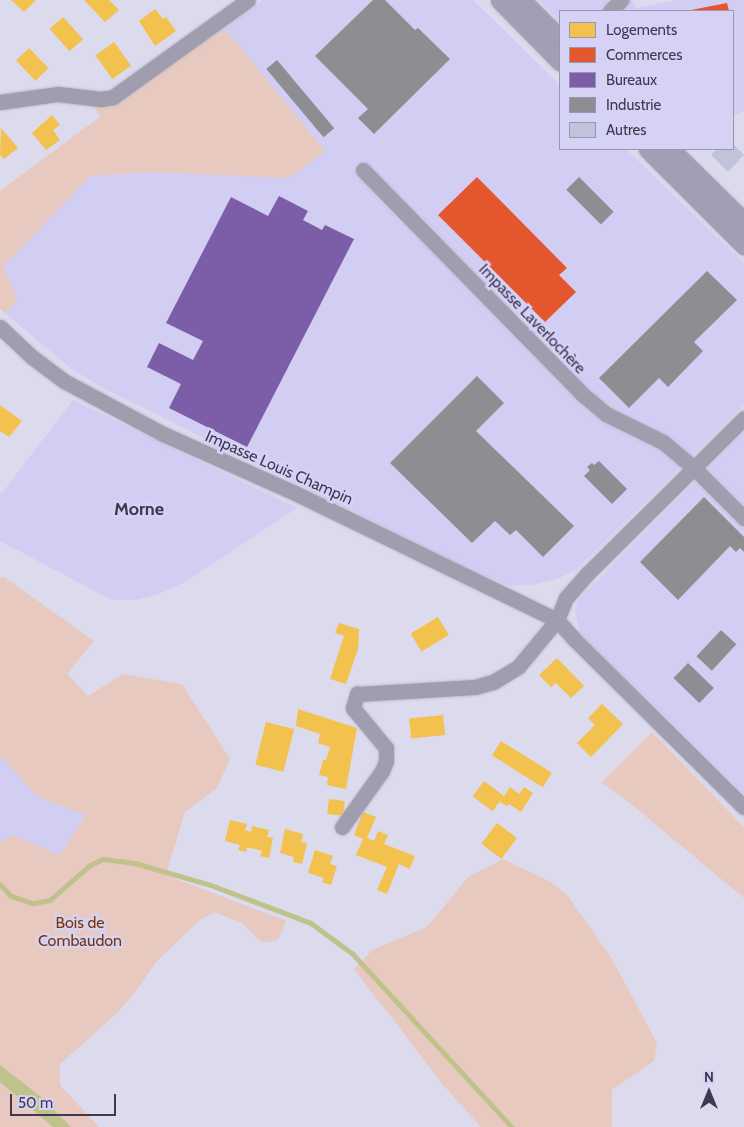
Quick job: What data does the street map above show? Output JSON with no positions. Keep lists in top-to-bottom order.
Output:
{
  "streets": {
    "street": ["Impasse Laverlochère", "Impasse Louis Champin"]
  },
  "districts": ["Morne"],
  "parks": ["Bois de Combaudon"],
  "legend": [
    "Logements",
    "Commerces",
    "Bureaux",
    "Industrie",
    "Autres"
  ],
  "scale_bar": "50 m",
  "north": "top"
}
